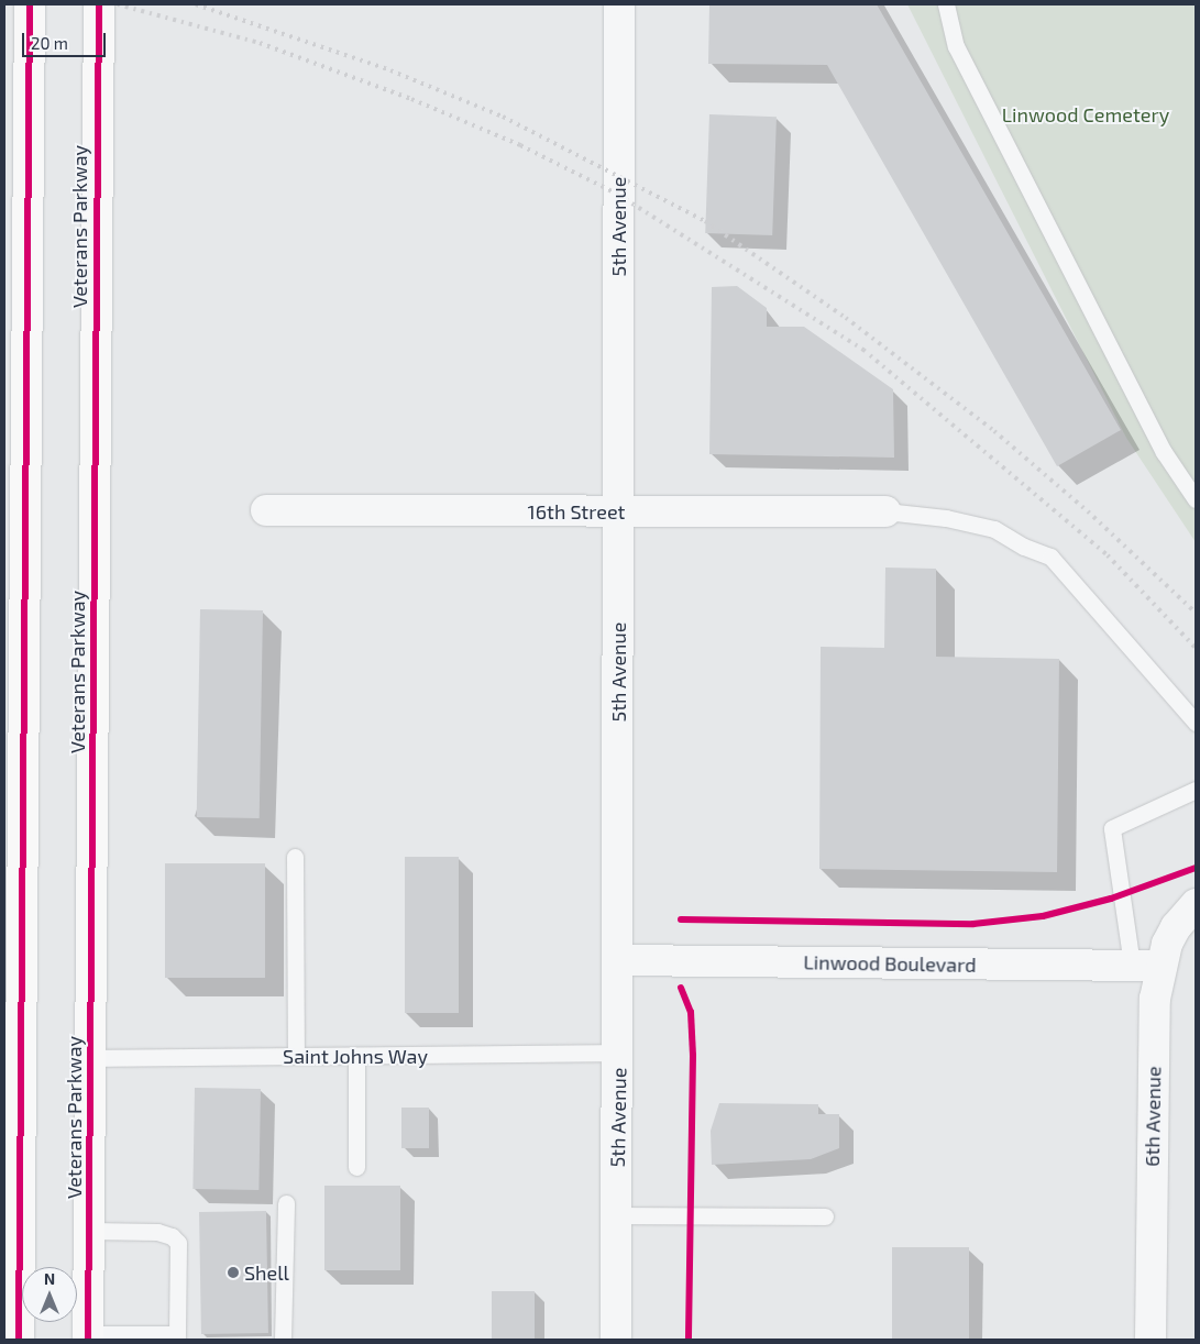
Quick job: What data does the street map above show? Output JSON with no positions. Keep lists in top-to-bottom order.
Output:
{
  "streets": {
    "main road": ["Veterans Parkway"],
    "street": [
      "5th Avenue",
      "16th Street",
      "Linwood Boulevard",
      "6th Avenue"
    ],
    "lane": ["Saint Johns Way"]
  },
  "crossings": [
    ["Veterans Parkway", "Saint Johns Way"],
    ["5th Avenue", "16th Street"],
    ["5th Avenue", "Linwood Boulevard"],
    ["5th Avenue", "Saint Johns Way"],
    ["Linwood Boulevard", "6th Avenue"]
  ],
  "parks": ["Linwood Cemetery"],
  "places": ["Shell"],
  "scale_bar": "20 m",
  "north": "top"
}
